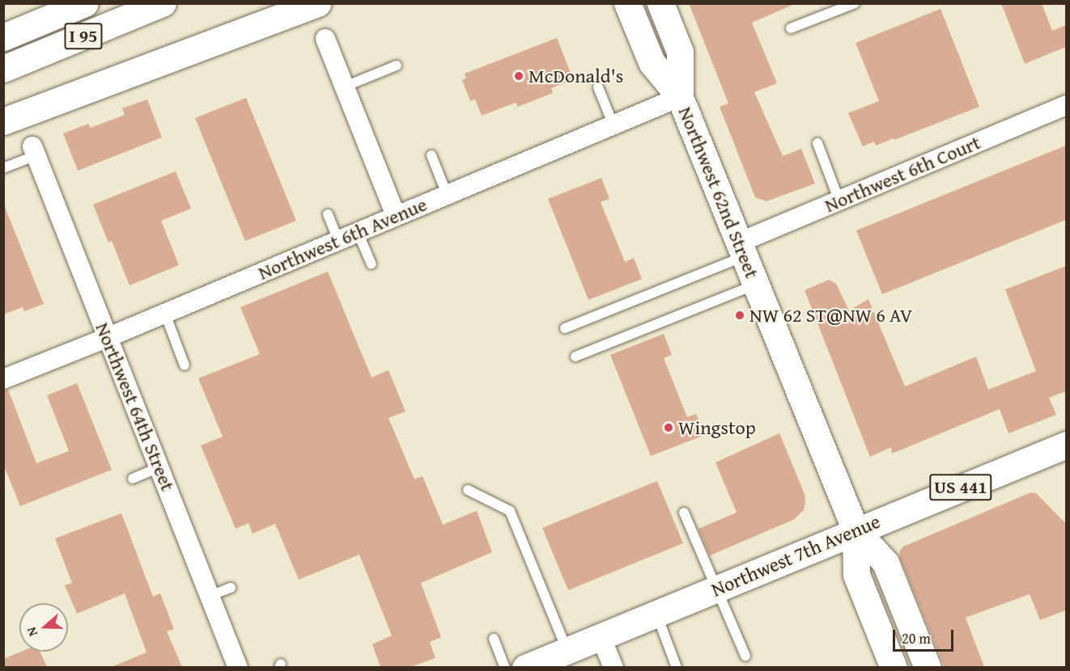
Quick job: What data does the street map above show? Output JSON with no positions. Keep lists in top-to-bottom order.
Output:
{
  "streets": {
    "main road": [
      "I 95",
      "Northwest 62nd Street",
      "US 441",
      "Northwest 7th Avenue"
    ],
    "street": ["Northwest 6th Court", "Northwest 6th Avenue", "Northwest 64th Street"]
  },
  "crossings": [
    ["Northwest 6th Court", "Northwest 62nd Street"],
    ["Northwest 62nd Street", "Northwest 6th Avenue"],
    ["Northwest 62nd Street", "Northwest 7th Avenue"],
    ["Northwest 6th Avenue", "Northwest 64th Street"]
  ],
  "places": ["McDonald's", "NW 62 ST@NW 6 AV", "Wingstop"],
  "scale_bar": "20 m",
  "north": "left"
}
